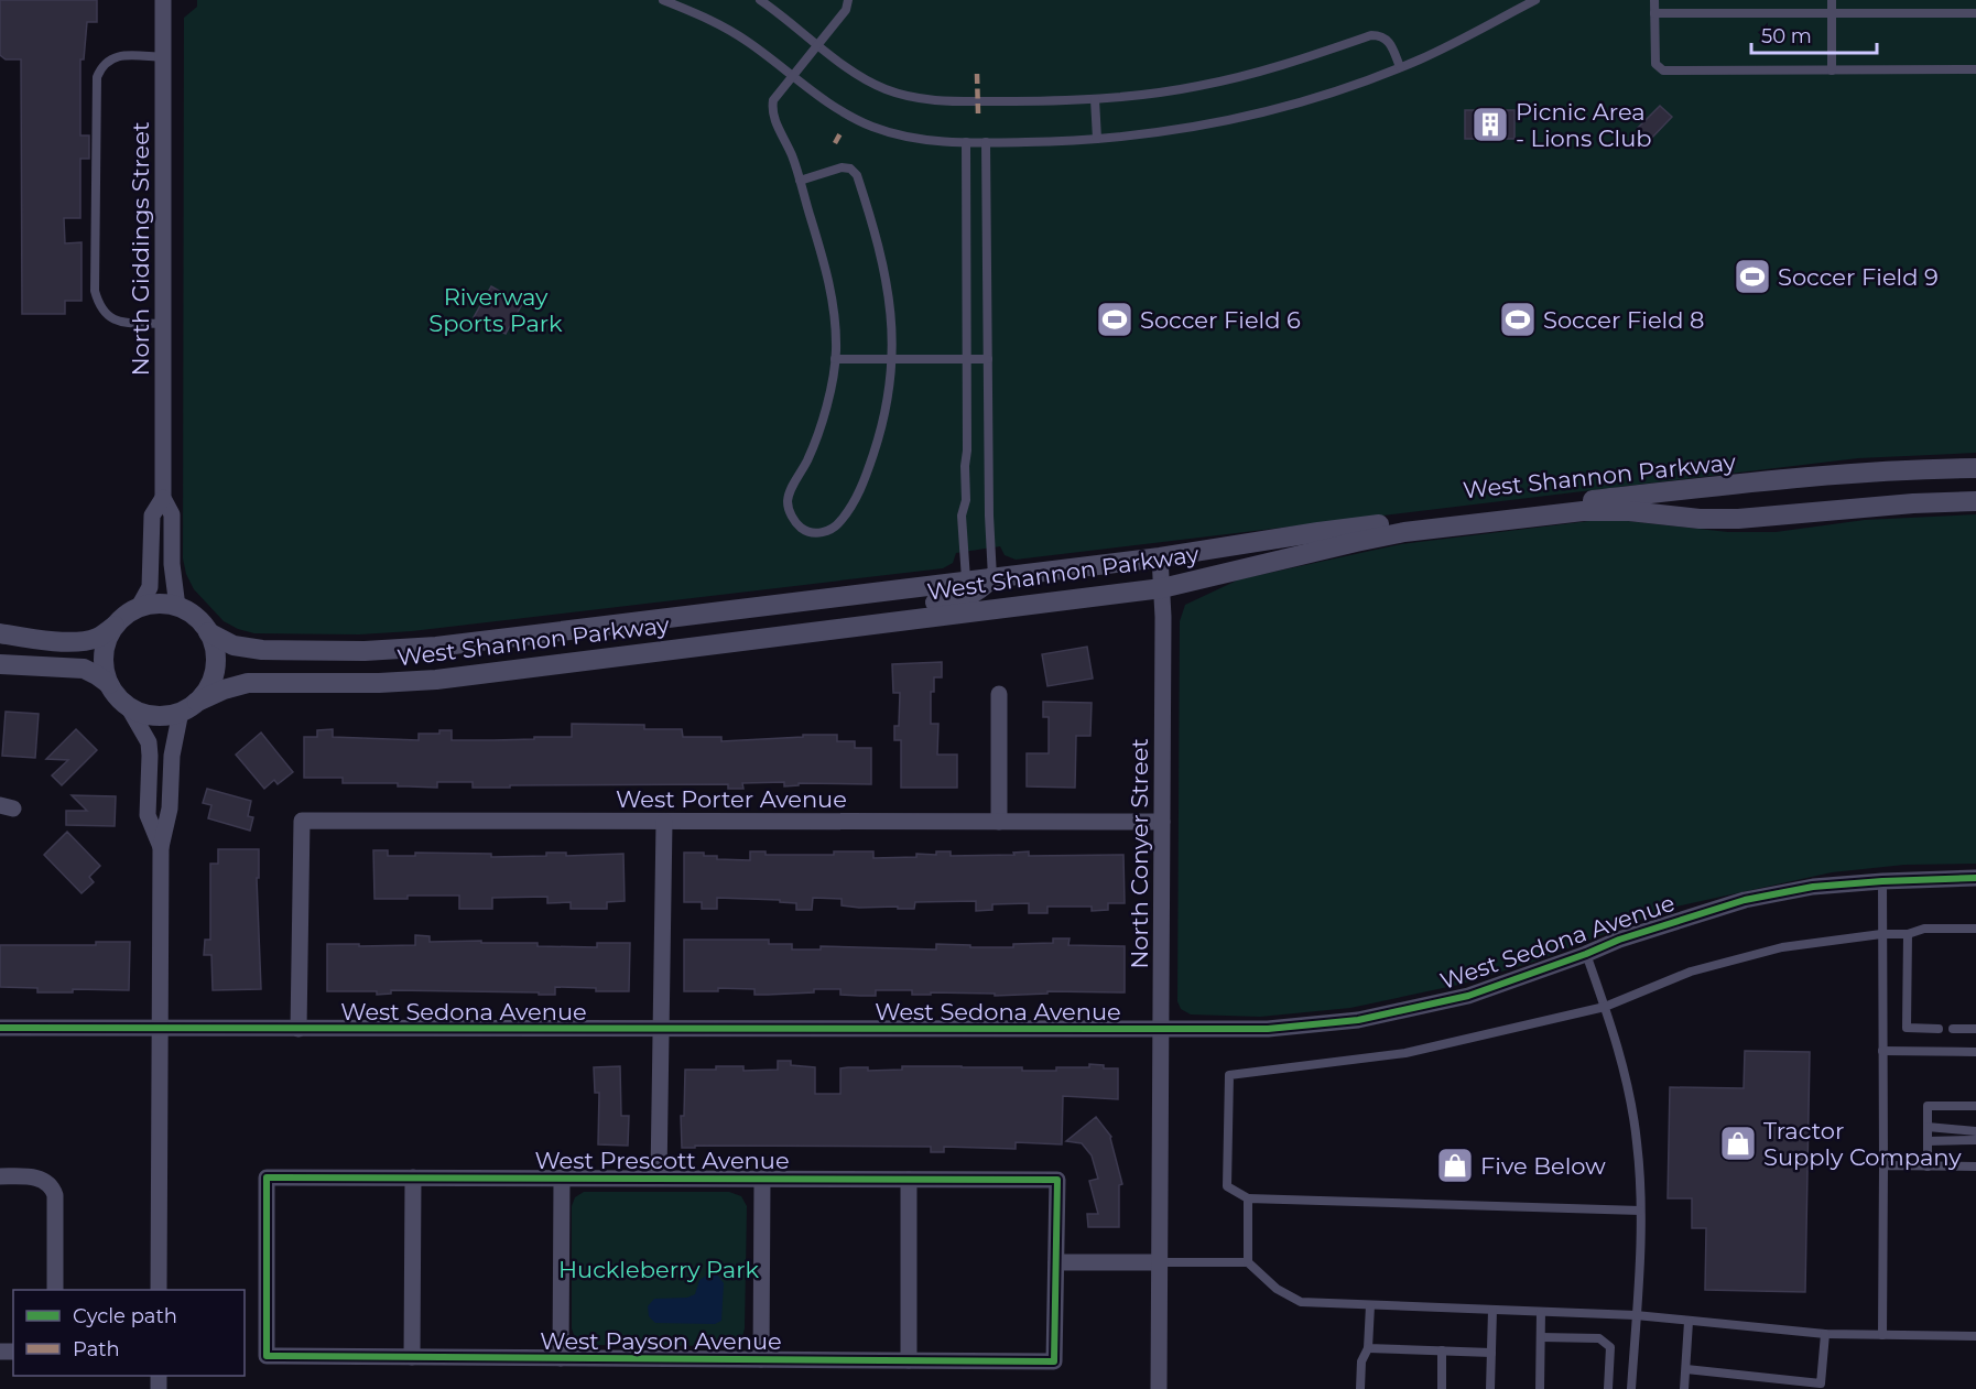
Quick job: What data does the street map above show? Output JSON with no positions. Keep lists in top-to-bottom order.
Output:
{
  "streets": {
    "street": [
      "North Giddings Street",
      "West Shannon Parkway",
      "West Porter Avenue",
      "North Conyer Street",
      "West Sedona Avenue",
      "West Prescott Avenue",
      "West Payson Avenue"
    ]
  },
  "crossings": [
    ["North Giddings Street", "West Shannon Parkway"],
    ["West Shannon Parkway", "North Conyer Street"],
    ["West Porter Avenue", "North Conyer Street"],
    ["West Porter Avenue", "West Sedona Avenue"],
    ["North Conyer Street", "West Sedona Avenue"],
    ["West Prescott Avenue", "West Payson Avenue"]
  ],
  "parks": ["Riverway Sports Park", "Huckleberry Park"],
  "places": {
    "building": ["Picnic Area - Lions Club"],
    "sports": ["Soccer Field 9", "Soccer Field 6", "Soccer Field 8"],
    "shop": ["Tractor Supply Company", "Five Below"]
  },
  "legend": ["Cycle path", "Path"],
  "scale_bar": "50 m"
}
